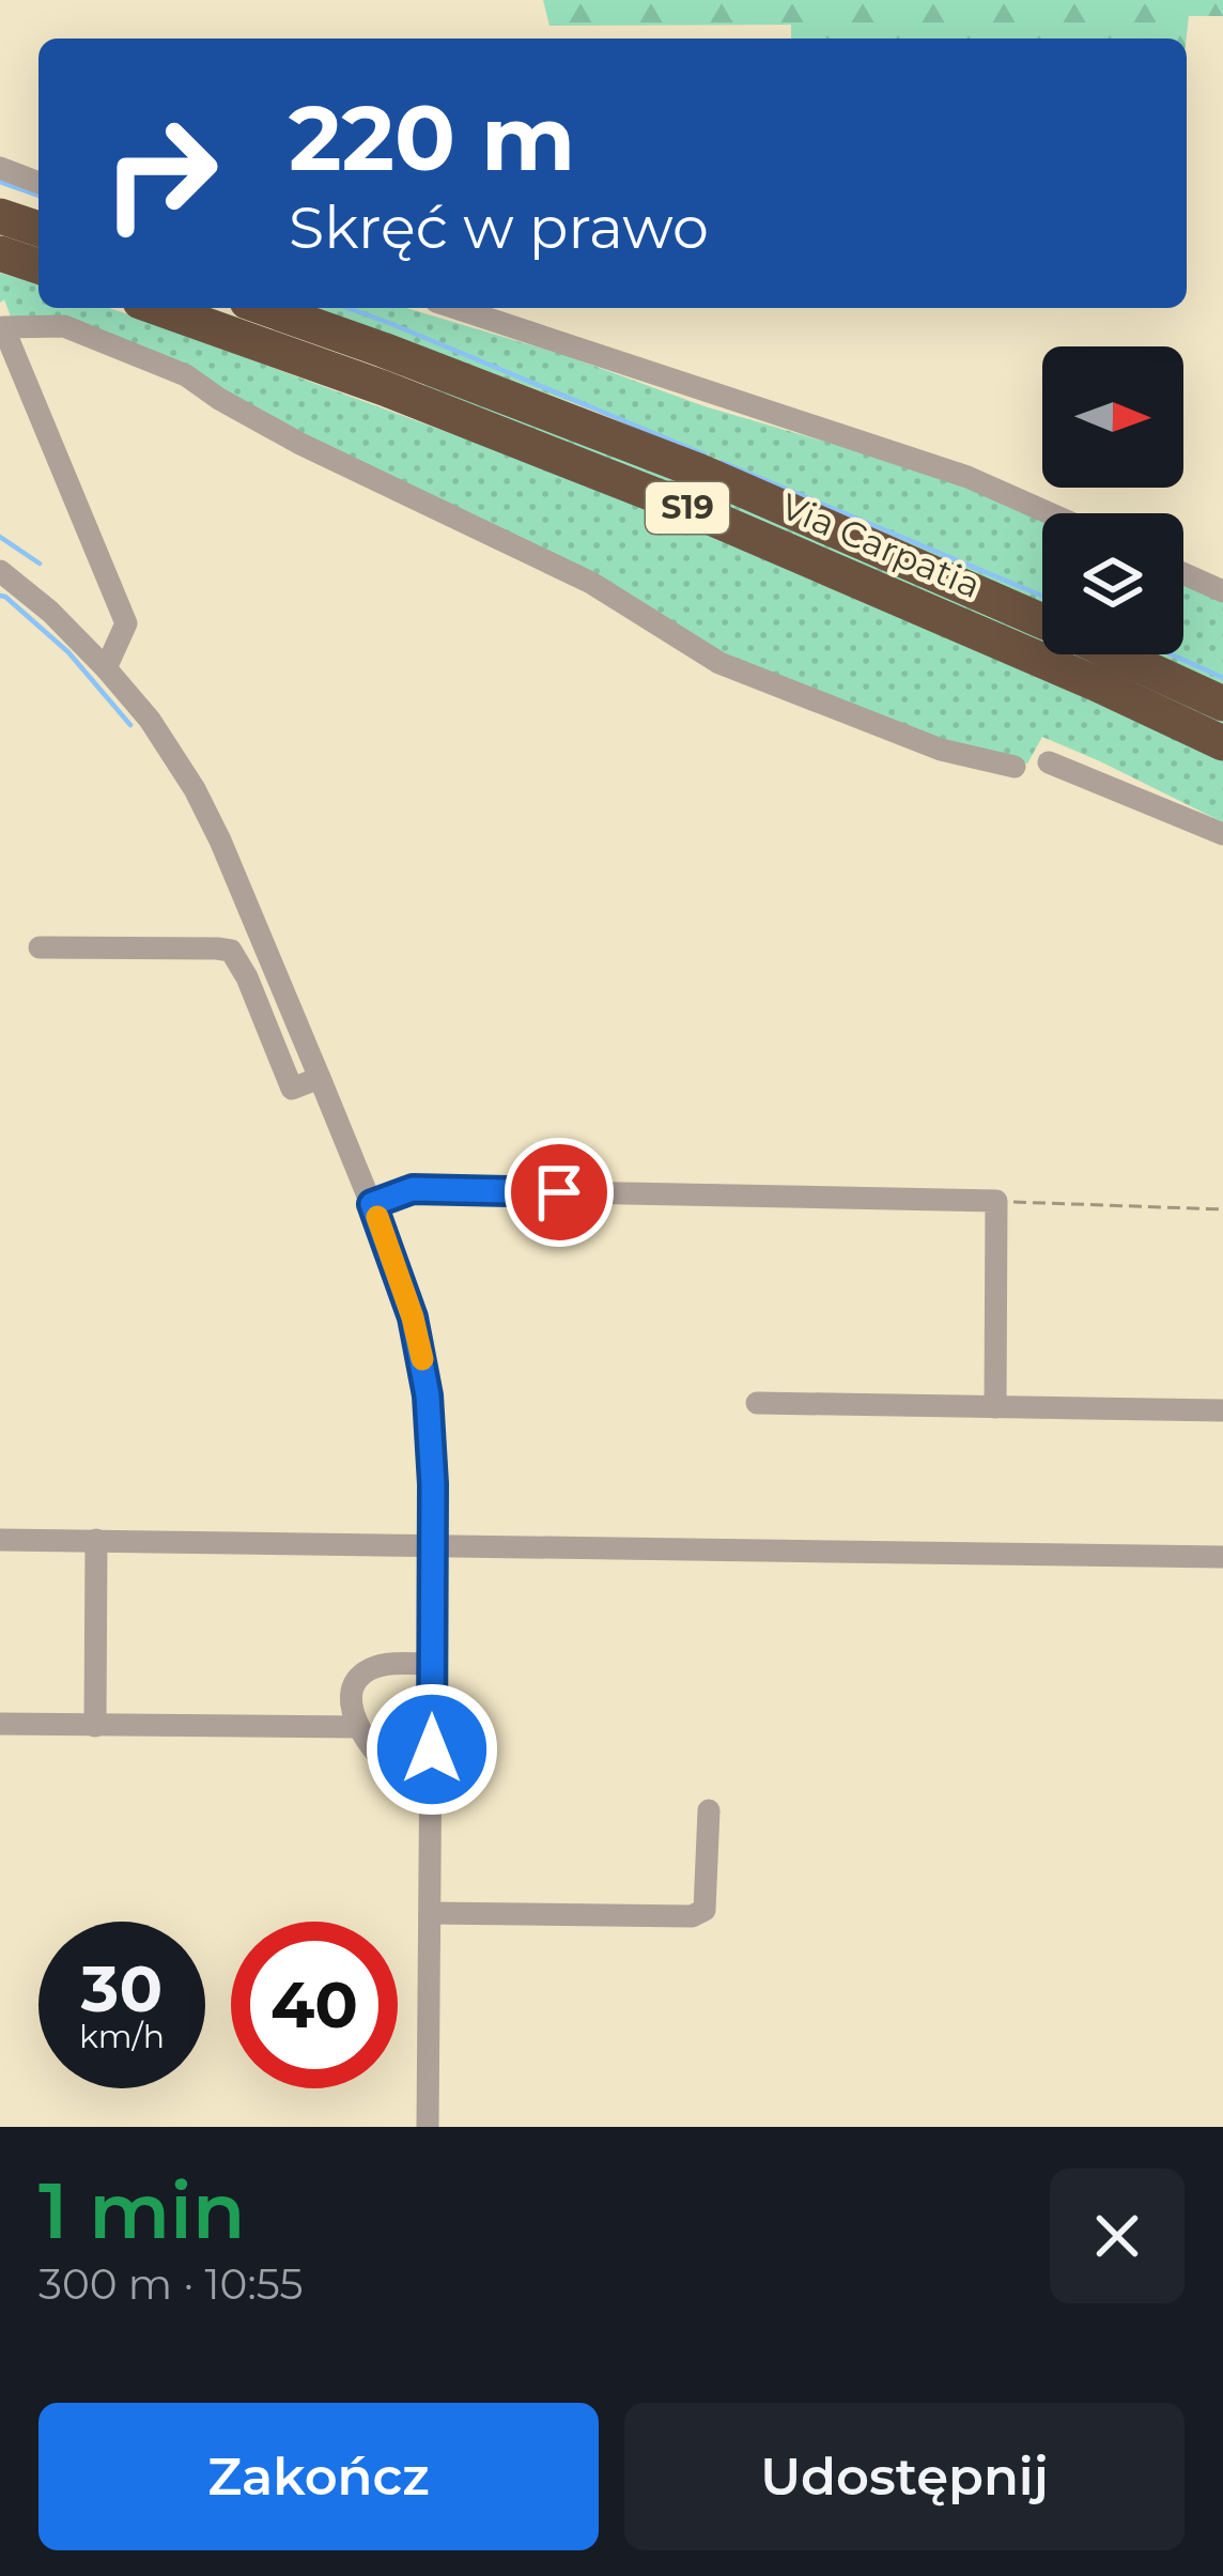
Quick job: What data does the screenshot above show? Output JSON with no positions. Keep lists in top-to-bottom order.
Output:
{
  "streets": {
    "highway": ["S19", "Via Carpatia"]
  },
  "north": "right",
  "page": {
    "turn": ["220 m", "Skręć w prawo"],
    "speed": "30 km/h",
    "limit": "40",
    "heading": ["1 min", "300 m · 10:55"],
    "buttons": ["Zakończ", "Udostępnij"]
  }
}
